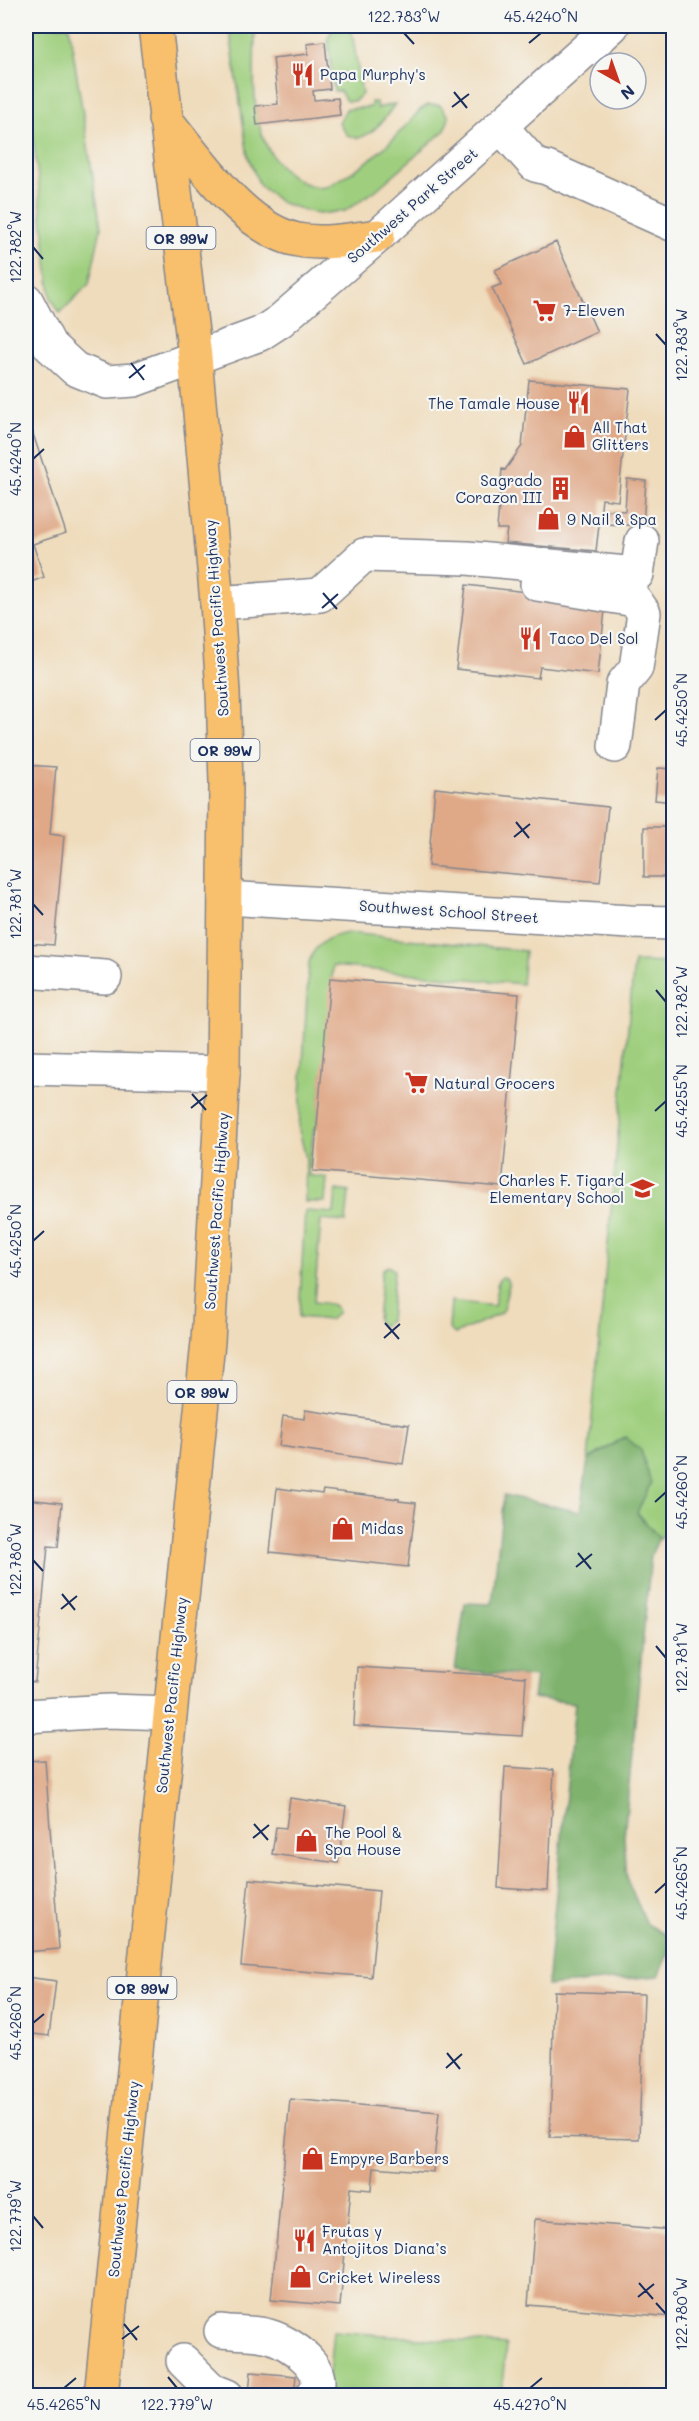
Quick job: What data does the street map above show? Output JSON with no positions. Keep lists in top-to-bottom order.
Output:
{
  "streets": {
    "highway": ["OR 99W", "Southwest Pacific Highway"],
    "street": ["Southwest Park Street", "Southwest School Street"]
  },
  "crossings": [
    ["Southwest Park Street", "Southwest Pacific Highway"],
    ["Southwest Pacific Highway", "Southwest School Street"]
  ],
  "places": {
    "restaurant": [
      "Papa Murphy's",
      "The Tamale House",
      "Taco Del Sol",
      "Frutas y Antojitos Diana’s"
    ],
    "supermarket": ["7-Eleven", "Natural Grocers"],
    "shop": [
      "All That Glitters",
      "9 Nail & Spa",
      "Midas",
      "The Pool & Spa House",
      "Empyre Barbers",
      "Cricket Wireless"
    ],
    "building": ["Sagrado Corazon III"],
    "school or university": ["Charles F. Tigard Elementary School"]
  },
  "north": "bottom right",
  "coordinates": [
    "122.783°W",
    "45.4240°N",
    "122.782°W",
    "45.4250°N",
    "122.781°W",
    "45.4255°N",
    "45.4260°N",
    "122.780°W",
    "45.4265°N",
    "122.779°W",
    "45.4270°N"
  ]
}
